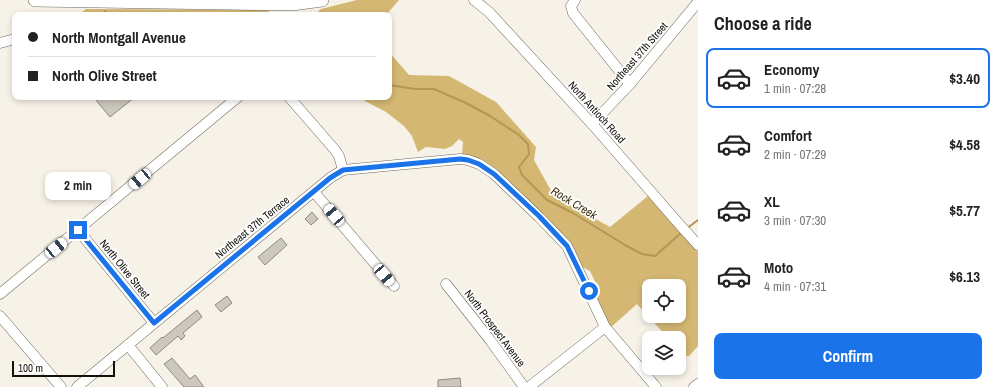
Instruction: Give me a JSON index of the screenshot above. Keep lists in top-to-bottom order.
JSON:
{
  "streets": {
    "street": [
      "Northeast 37th Street",
      "North Antioch Road",
      "Northeast 37th Terrace",
      "North Olive Street",
      "North Prospect Avenue"
    ]
  },
  "crossings": [
    ["Northeast 37th Street", "North Antioch Road"],
    ["Northeast 37th Terrace", "North Olive Street"]
  ],
  "water": ["Rock Creek"],
  "scale_bar": "100 m",
  "page": {
    "heading": "Choose a ride",
    "banner": ["North Montgall Avenue", "North Olive Street"],
    "list": [
      {
        "name": "Economy",
        "note": "1 min · 07:28",
        "value": "$3.40"
      },
      {
        "name": "Comfort",
        "note": "2 min · 07:29",
        "value": "$4.58"
      },
      {
        "name": "XL",
        "note": "3 min · 07:30",
        "value": "$5.77"
      },
      {
        "name": "Moto",
        "note": "4 min · 07:31",
        "value": "$6.13"
      }
    ],
    "bubble": "2 min",
    "buttons": "Confirm",
    "scale": "100 m"
  }
}
